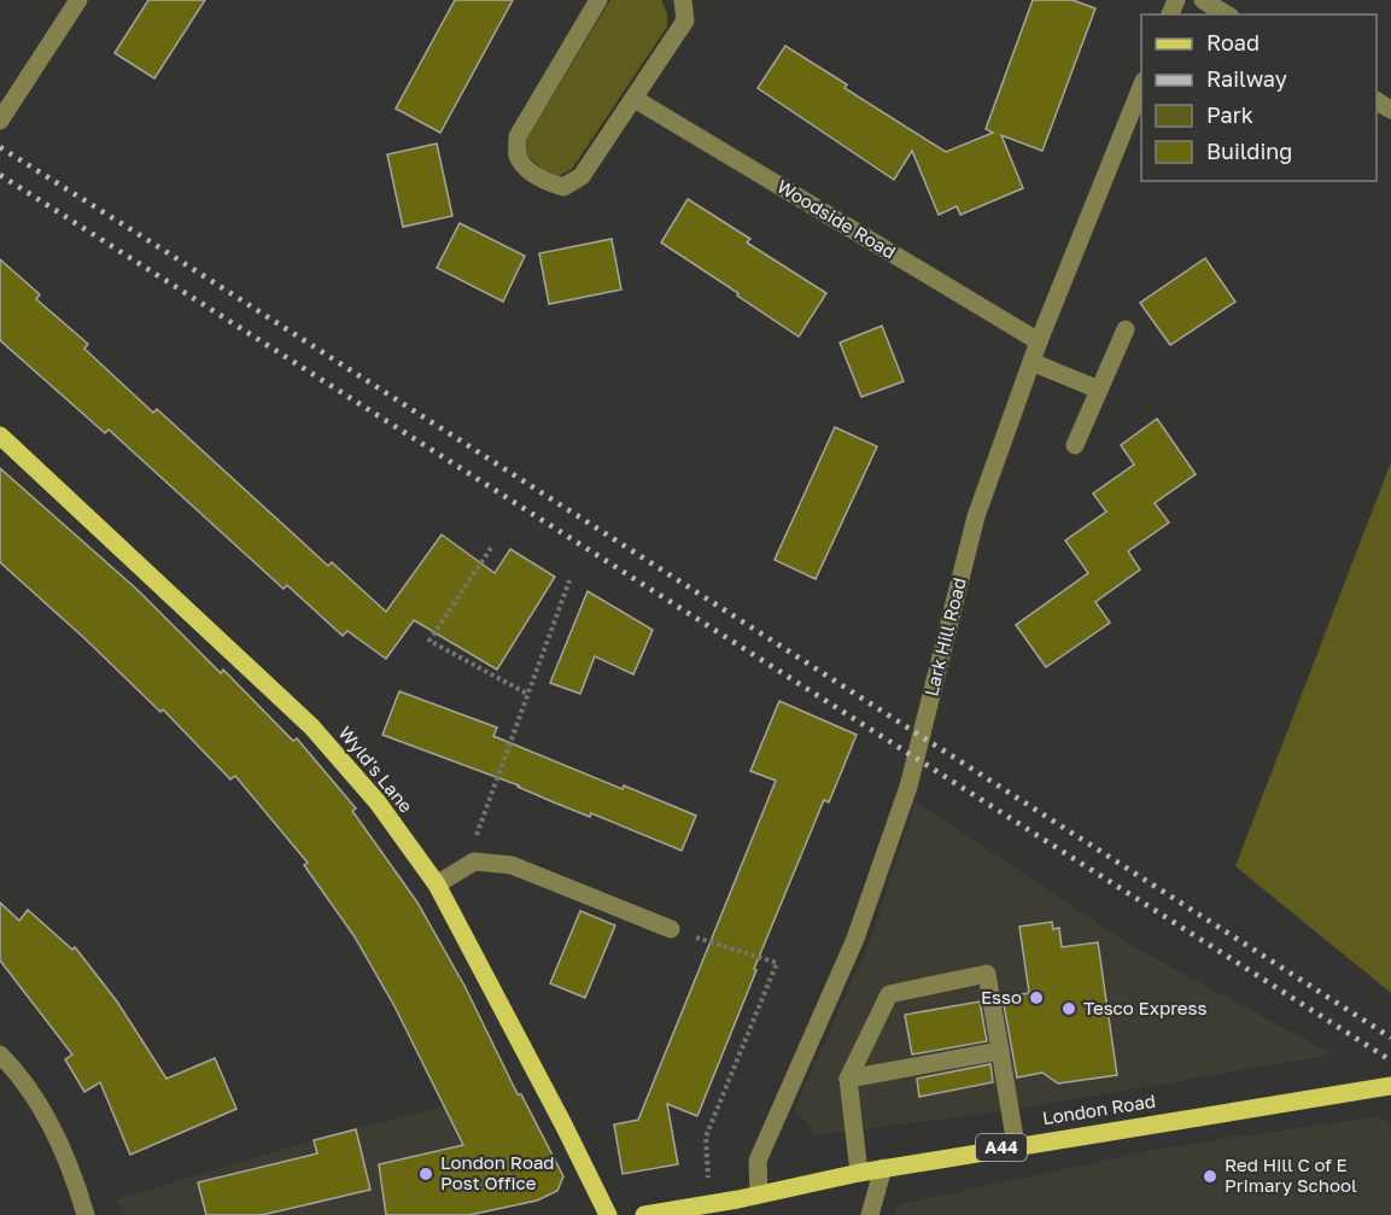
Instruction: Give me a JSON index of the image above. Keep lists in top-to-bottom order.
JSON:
{
  "streets": {
    "main road": ["Wyld's Lane", "London Road", "A44"],
    "street": ["Woodside Road", "Lark Hill Road"]
  },
  "crossings": [
    ["Woodside Road", "Lark Hill Road"],
    ["Lark Hill Road", "London Road"]
  ],
  "places": [
    "Esso",
    "Tesco Express",
    "London Road Post Office",
    "Red Hill C of E Primary School"
  ],
  "legend": [
    "Road",
    "Railway",
    "Park",
    "Building"
  ]
}
